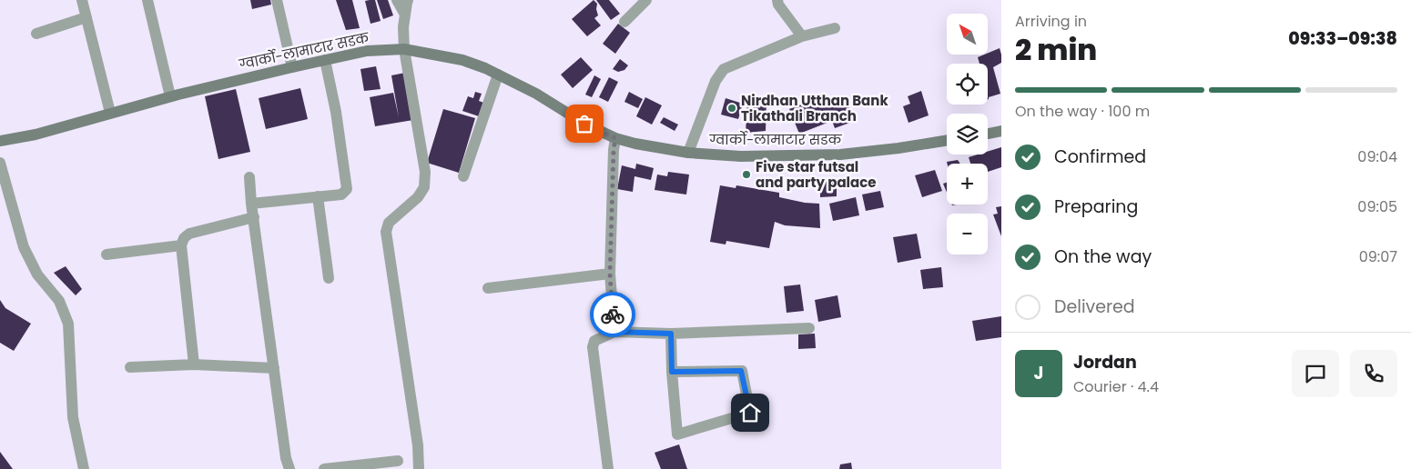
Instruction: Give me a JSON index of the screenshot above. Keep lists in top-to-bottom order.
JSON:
{
  "streets": {
    "main road": ["ग्वार्को-लामाटार सडक"]
  },
  "places": ["Nirdhan Utthan Bank Tikathali Branch", "Five star futsal and party palace"],
  "north": "top left",
  "page": {
    "heading": ["2 min", "Arriving in", "09:33–09:38"],
    "panel": ["Jordan", "Courier · 4.4"],
    "map_buttons": ["+", "−"],
    "bar": "On the way · 100 m",
    "list": [
      ["Confirmed", "09:04"],
      ["Preparing", "09:05"],
      ["On the way", "09:07"],
      "Delivered"
    ],
    "round": "J"
  }
}
